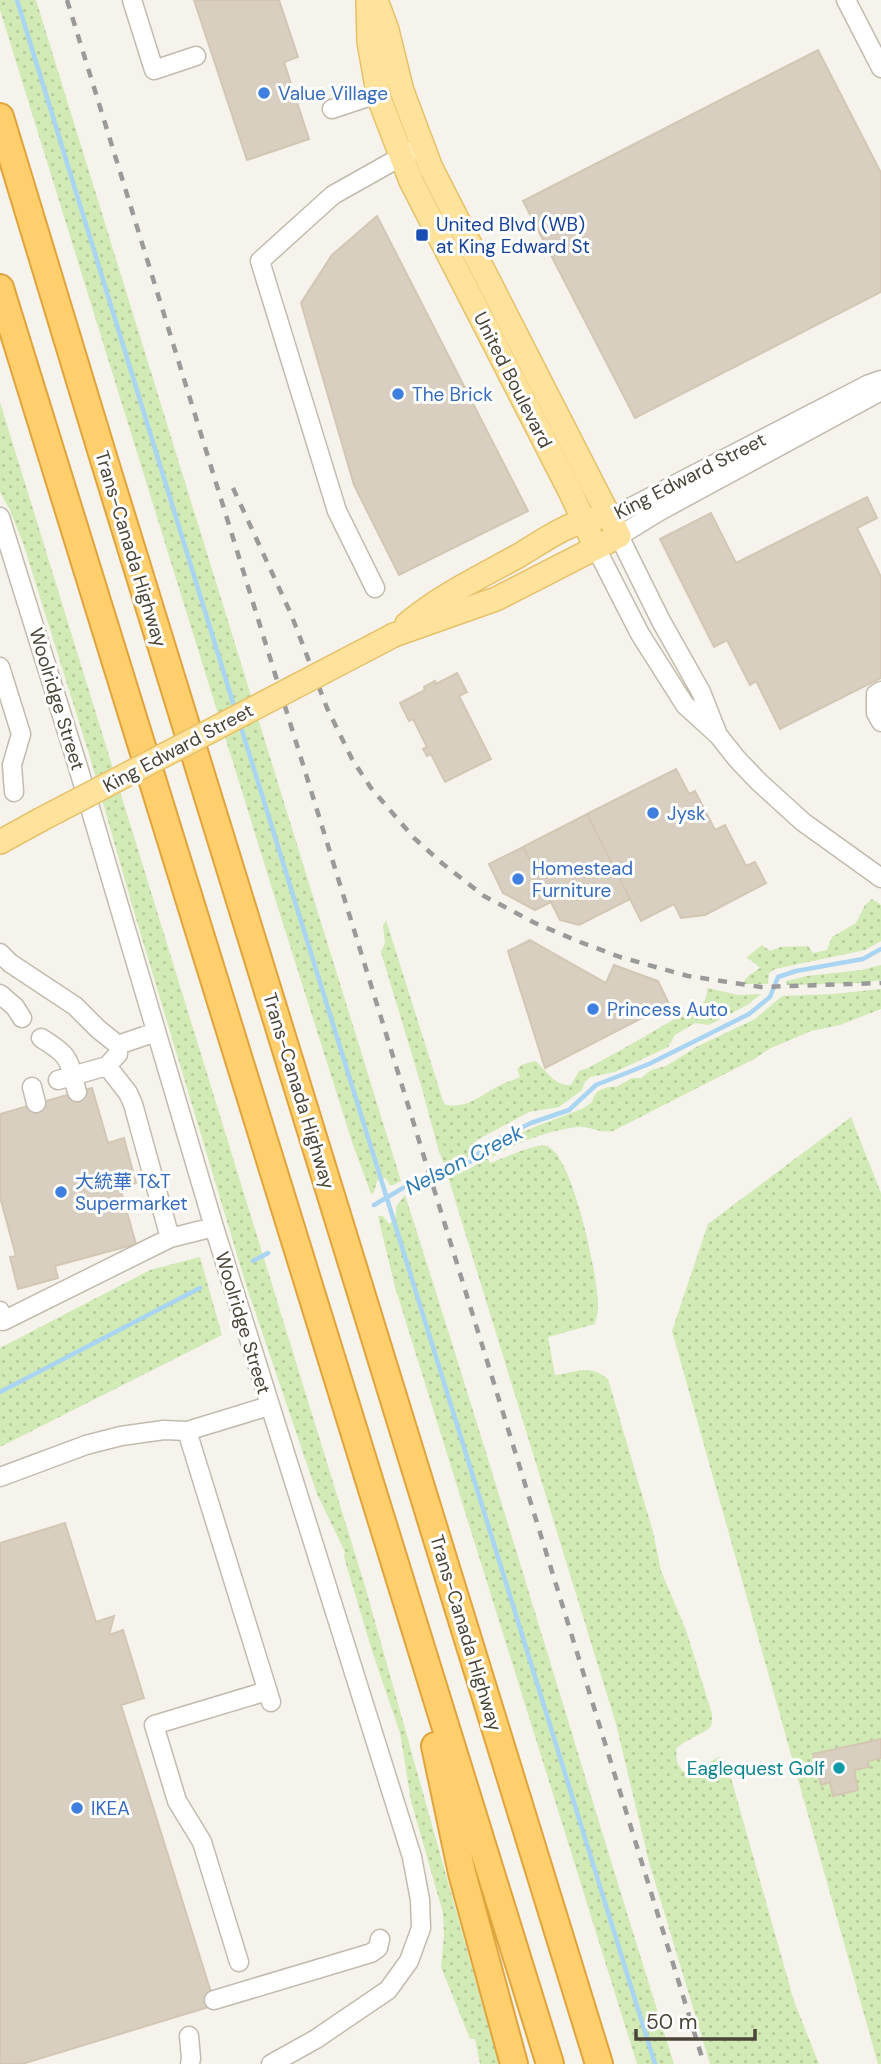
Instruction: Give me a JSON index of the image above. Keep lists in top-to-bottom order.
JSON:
{
  "streets": {
    "highway": ["Trans-Canada Highway"],
    "main road": ["United Boulevard", "King Edward Street"],
    "street": ["Woolridge Street"]
  },
  "crossings": [
    ["United Boulevard", "King Edward Street"]
  ],
  "water": ["Nelson Creek"],
  "places": {
    "other": [
      "Value Village",
      "The Brick",
      "Jysk",
      "Homestead Furniture",
      "Princess Auto",
      "大統華 T&T Supermarket",
      "Eaglequest Golf",
      "IKEA"
    ],
    "transit": ["United Blvd (WB) at King Edward St"]
  },
  "scale_bar": "50 m"
}
